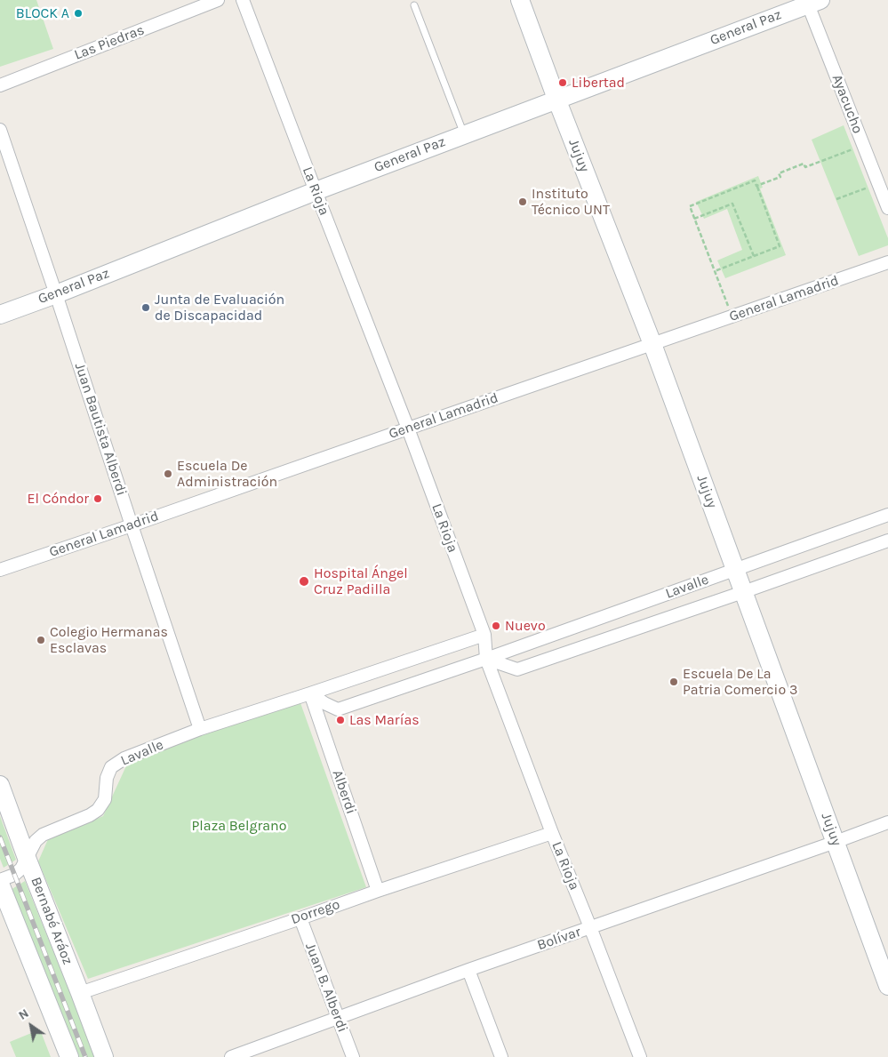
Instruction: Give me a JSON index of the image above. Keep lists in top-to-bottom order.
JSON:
{
  "streets": {
    "street": [
      "General Paz",
      "Las Piedras",
      "Ayacucho",
      "Jujuy",
      "La Rioja",
      "General Lamadrid",
      "Juan Bautista Alberdi",
      "Lavalle",
      "Alberdi",
      "Dorrego",
      "Bernabé Aráoz",
      "Bolívar",
      "Juan B. Alberdi"
    ]
  },
  "crossings": [
    ["General Paz", "Ayacucho"],
    ["General Paz", "Jujuy"],
    ["General Paz", "La Rioja"],
    ["General Paz", "Juan Bautista Alberdi"],
    ["Jujuy", "General Lamadrid"],
    ["Jujuy", "Lavalle"],
    ["Jujuy", "Bolívar"],
    ["La Rioja", "General Lamadrid"],
    ["La Rioja", "Lavalle"],
    ["La Rioja", "Dorrego"],
    ["La Rioja", "Bolívar"],
    ["General Lamadrid", "Juan Bautista Alberdi"],
    ["Juan Bautista Alberdi", "Lavalle"],
    ["Lavalle", "Alberdi"],
    ["Lavalle", "Bernabé Aráoz"],
    ["Alberdi", "Dorrego"],
    ["Dorrego", "Bernabé Aráoz"],
    ["Dorrego", "Juan B. Alberdi"],
    ["Bolívar", "Juan B. Alberdi"]
  ],
  "parks": ["Plaza Belgrano"],
  "places": [
    "BLOCK A",
    "Libertad",
    "Instituto Técnico UNT",
    "Junta de Evaluación de Discapacidad",
    "Escuela De Administración",
    "El Cóndor",
    "Hospital Ángel Cruz Padilla",
    "Nuevo",
    "Colegio Hermanas Esclavas",
    "Escuela De La Patria Comercio 3",
    "Las Marías"
  ],
  "north": "top left"
}
